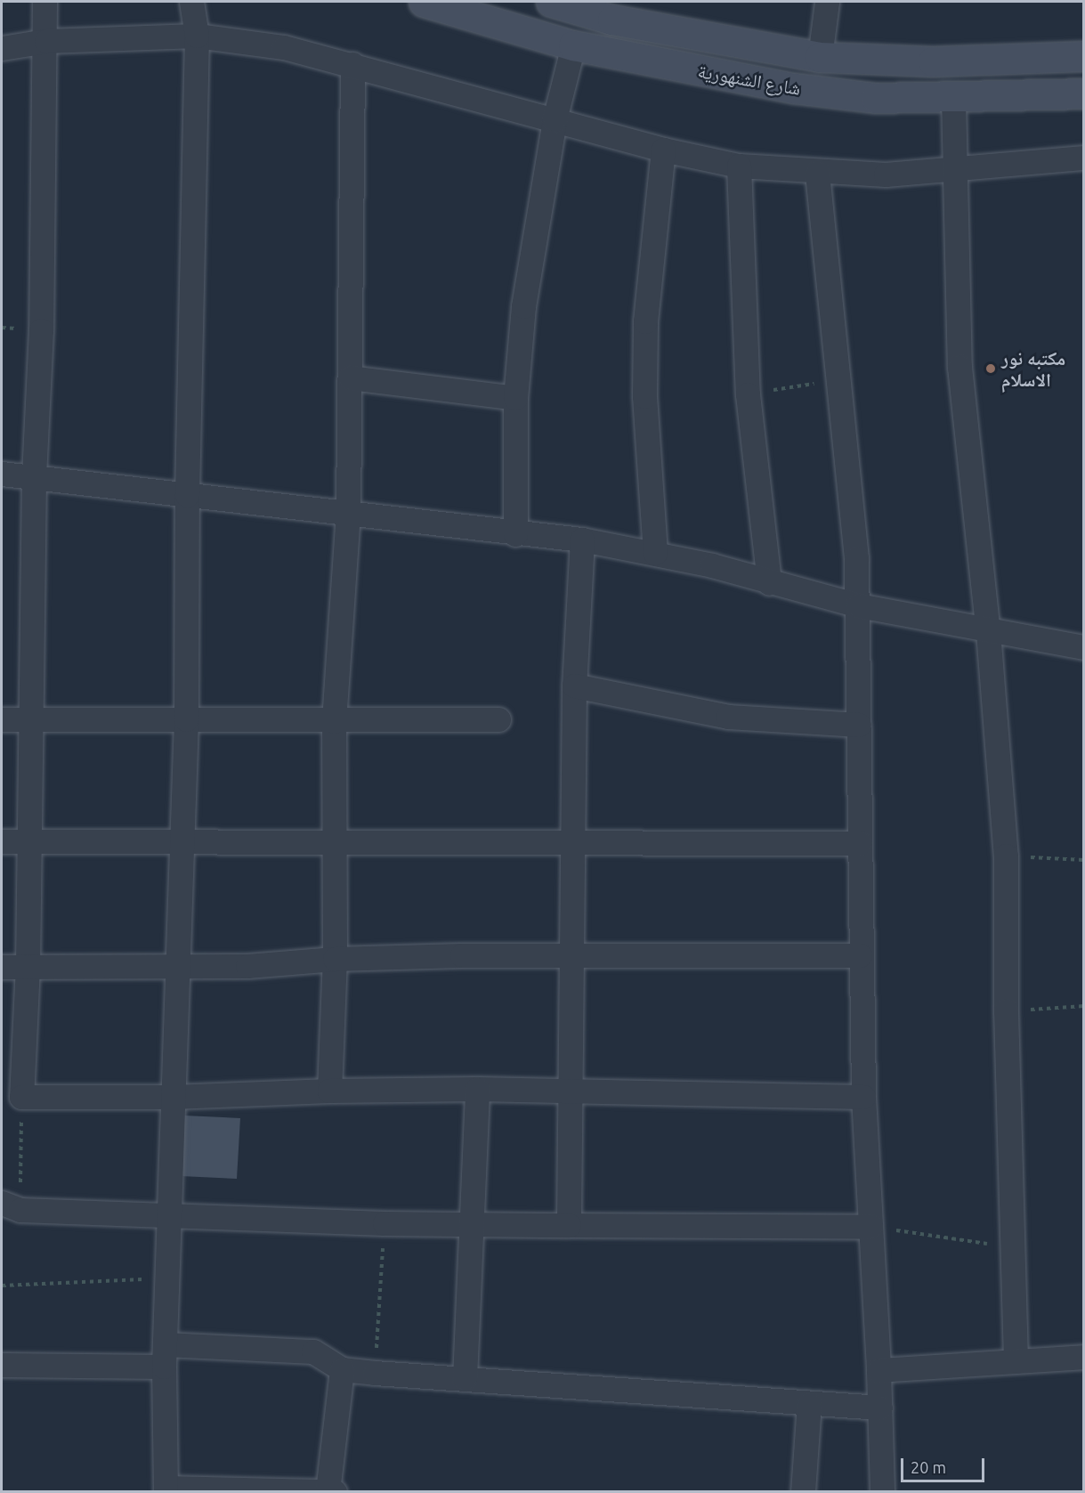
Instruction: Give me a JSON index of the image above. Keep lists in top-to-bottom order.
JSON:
{
  "streets": {
    "street": ["شارع الشنهورية"]
  },
  "places": ["مكتبه نور الاسلام"],
  "scale_bar": "20 m"
}
